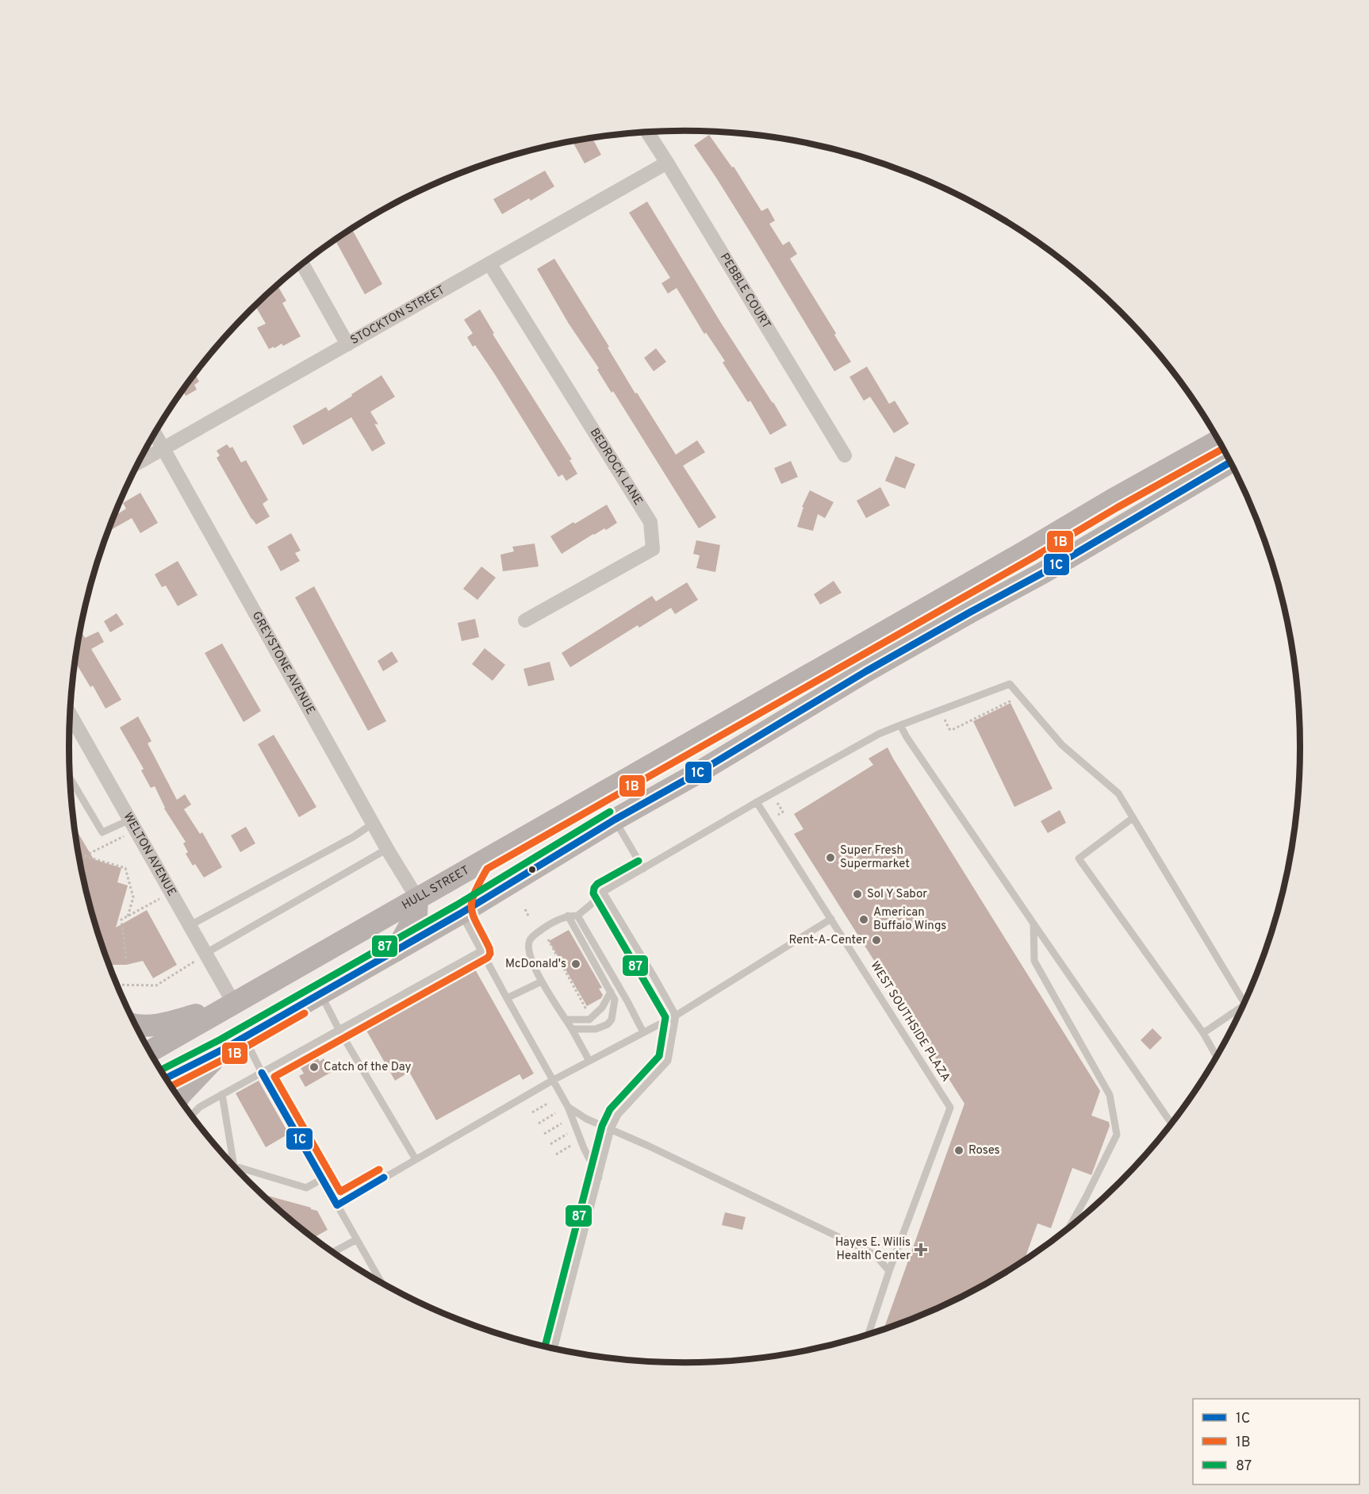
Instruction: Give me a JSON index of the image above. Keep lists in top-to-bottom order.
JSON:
{
  "streets": {
    "main road": ["HULL STREET"],
    "street": [
      "PEBBLE COURT",
      "STOCKTON STREET",
      "BEDROCK LANE",
      "GREYSTONE AVENUE",
      "WELTON AVENUE"
    ],
    "lane": ["WEST SOUTHSIDE PLAZA"]
  },
  "crossings": [
    ["PEBBLE COURT", "STOCKTON STREET"],
    ["STOCKTON STREET", "BEDROCK LANE"],
    ["STOCKTON STREET", "GREYSTONE AVENUE"],
    ["GREYSTONE AVENUE", "HULL STREET"],
    ["WELTON AVENUE", "HULL STREET"]
  ],
  "places": {
    "other": [
      "Super Fresh Supermarket",
      "Sol Y Sabor",
      "American Buffalo Wings",
      "Rent-A-Center",
      "McDonald's",
      "Catch of the Day",
      "Roses"
    ],
    "health": ["Hayes E. Willis Health Center"]
  },
  "lines": ["transit line 1B", "transit line 1C", "transit line 87"],
  "legend": ["1C", "1B", "87"]
}
